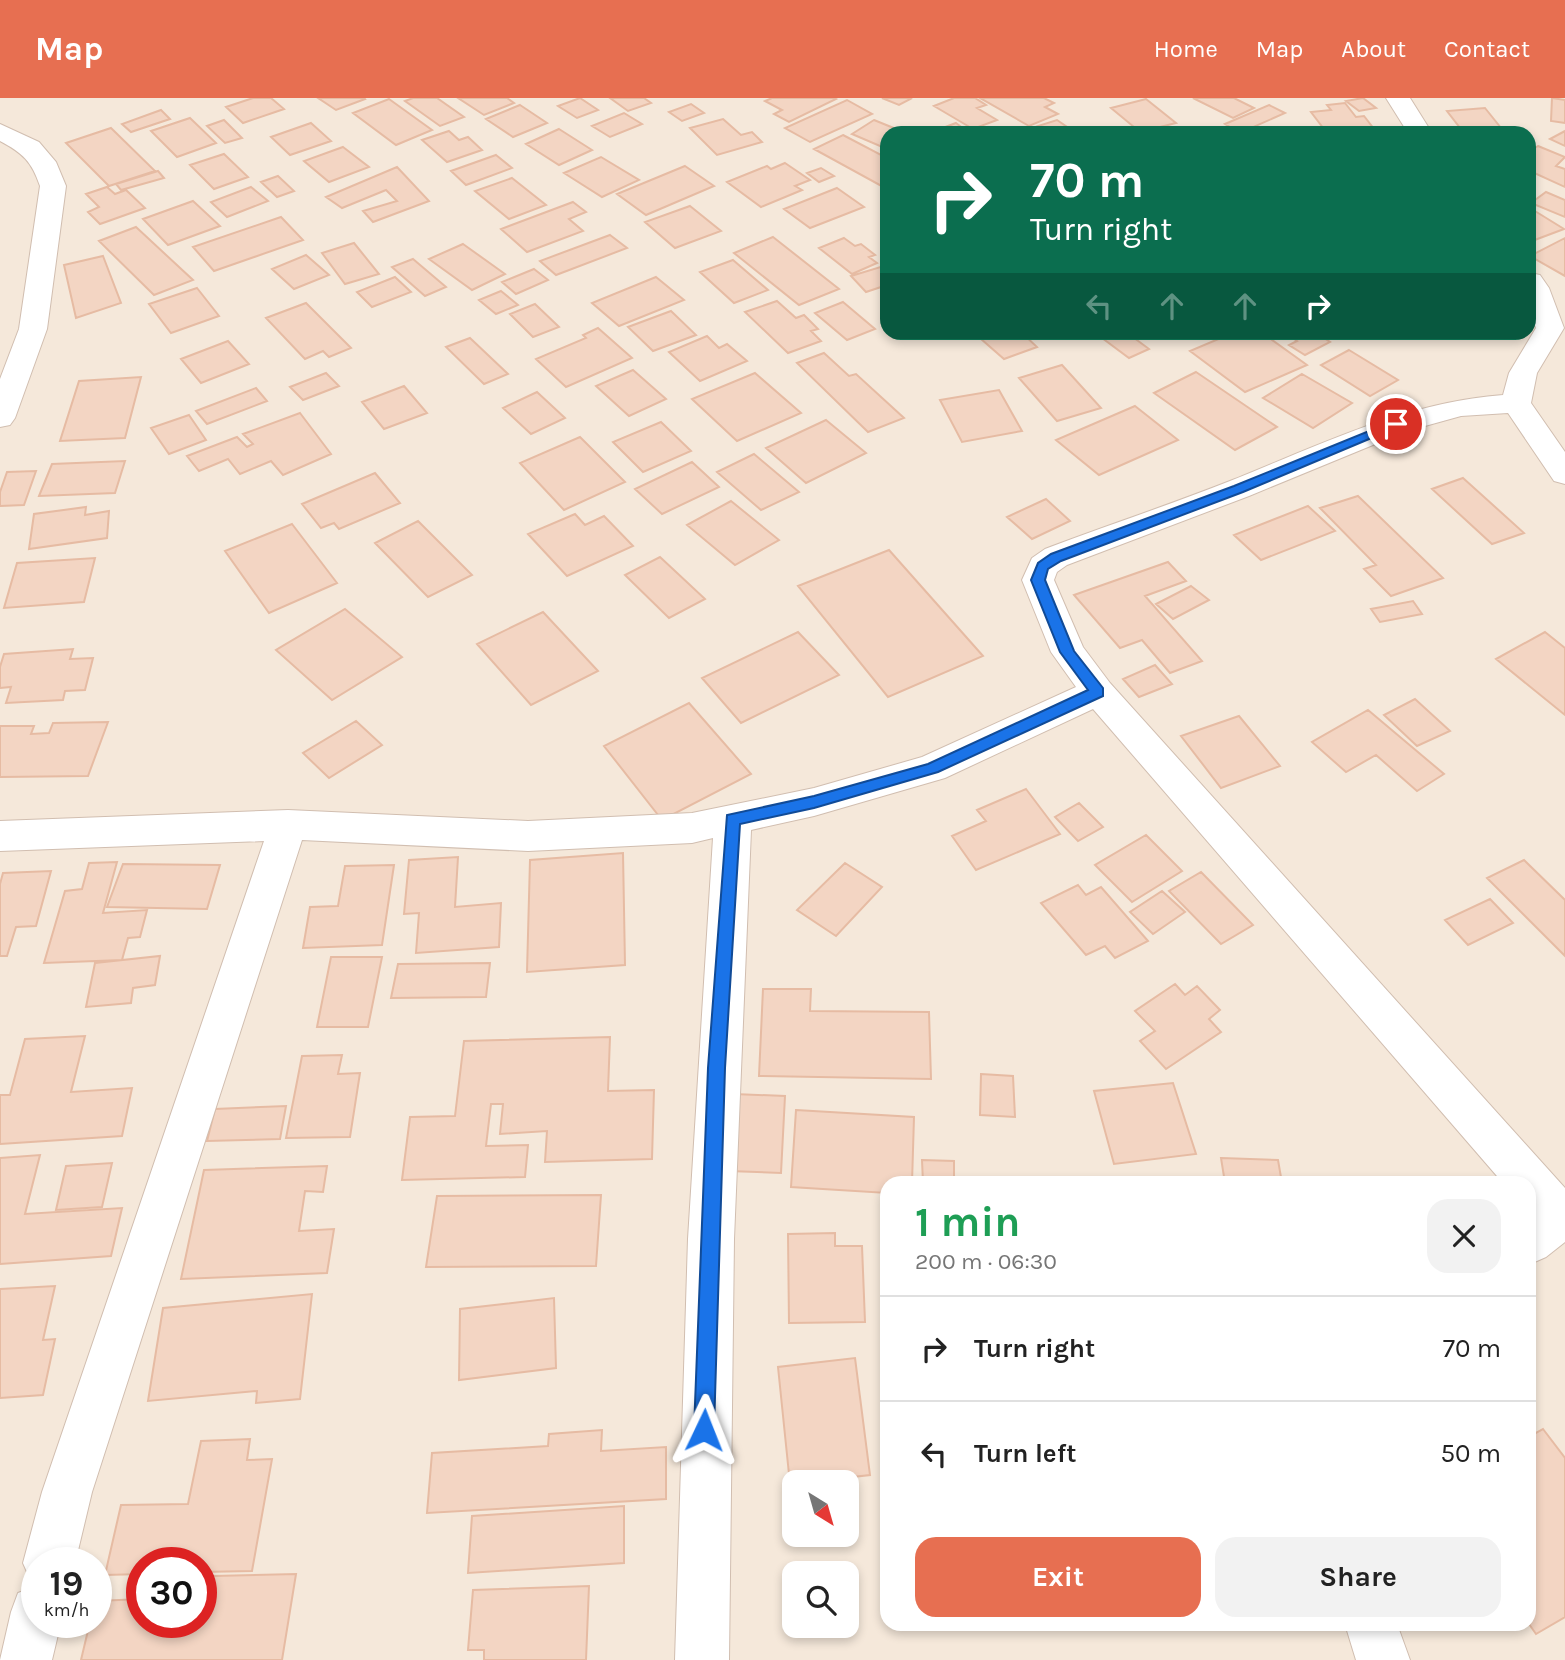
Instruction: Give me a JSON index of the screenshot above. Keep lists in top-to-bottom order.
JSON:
{
  "north": "bottom right",
  "page": {
    "header": "Map",
    "nav": [
      "Home",
      "Map",
      "About",
      "Contact"
    ],
    "turn": ["70 m", "Turn right"],
    "heading": ["1 min", "200 m · 06:30"],
    "list": [
      {
        "name": "Turn right",
        "value": "70 m"
      },
      {
        "name": "Turn left",
        "value": "50 m"
      }
    ],
    "buttons": ["Exit", "Share"],
    "speed": "19 km/h",
    "limit": "30"
  }
}
